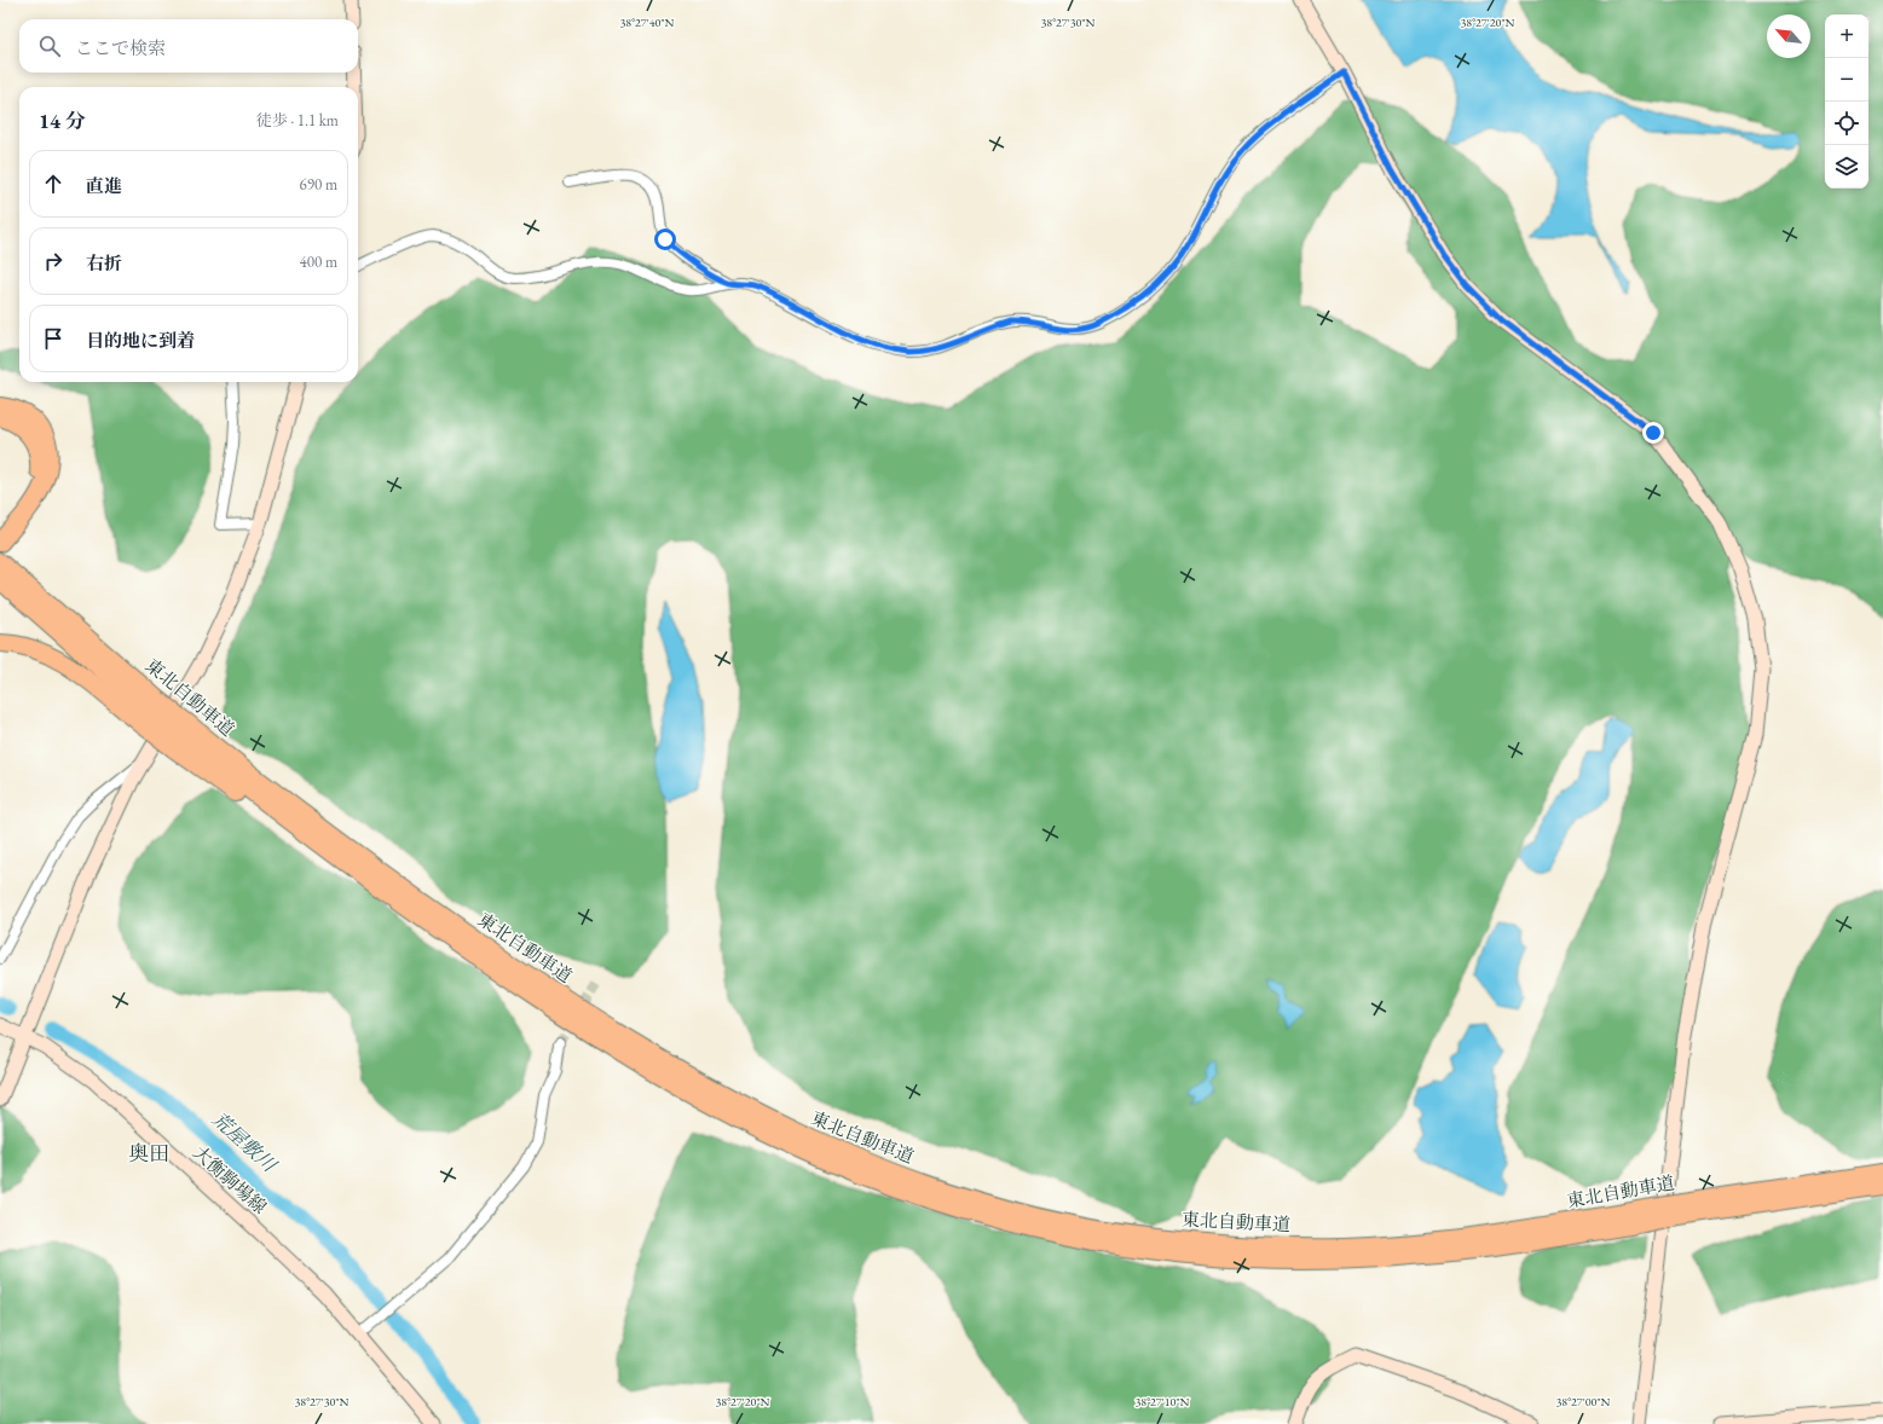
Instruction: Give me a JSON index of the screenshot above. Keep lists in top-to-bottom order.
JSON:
{
  "streets": {
    "highway": ["東北自動車道"],
    "street": ["大衡駒場線"]
  },
  "districts": ["奥田"],
  "water": ["荒屋敷川"],
  "north": "top left",
  "page": {
    "map_buttons": ["+", "−"],
    "search": "ここで検索",
    "heading": ["14 分", "徒歩 · 1.1 km"],
    "list": [
      ["直進", "690 m"],
      ["右折", "400 m"],
      "目的地に到着"
    ]
  },
  "coordinates": [
    "38°27'40\"N",
    "38°27'30\"N",
    "38°27'20\"N",
    "38°27'10\"N",
    "38°27'00\"N"
  ]
}
